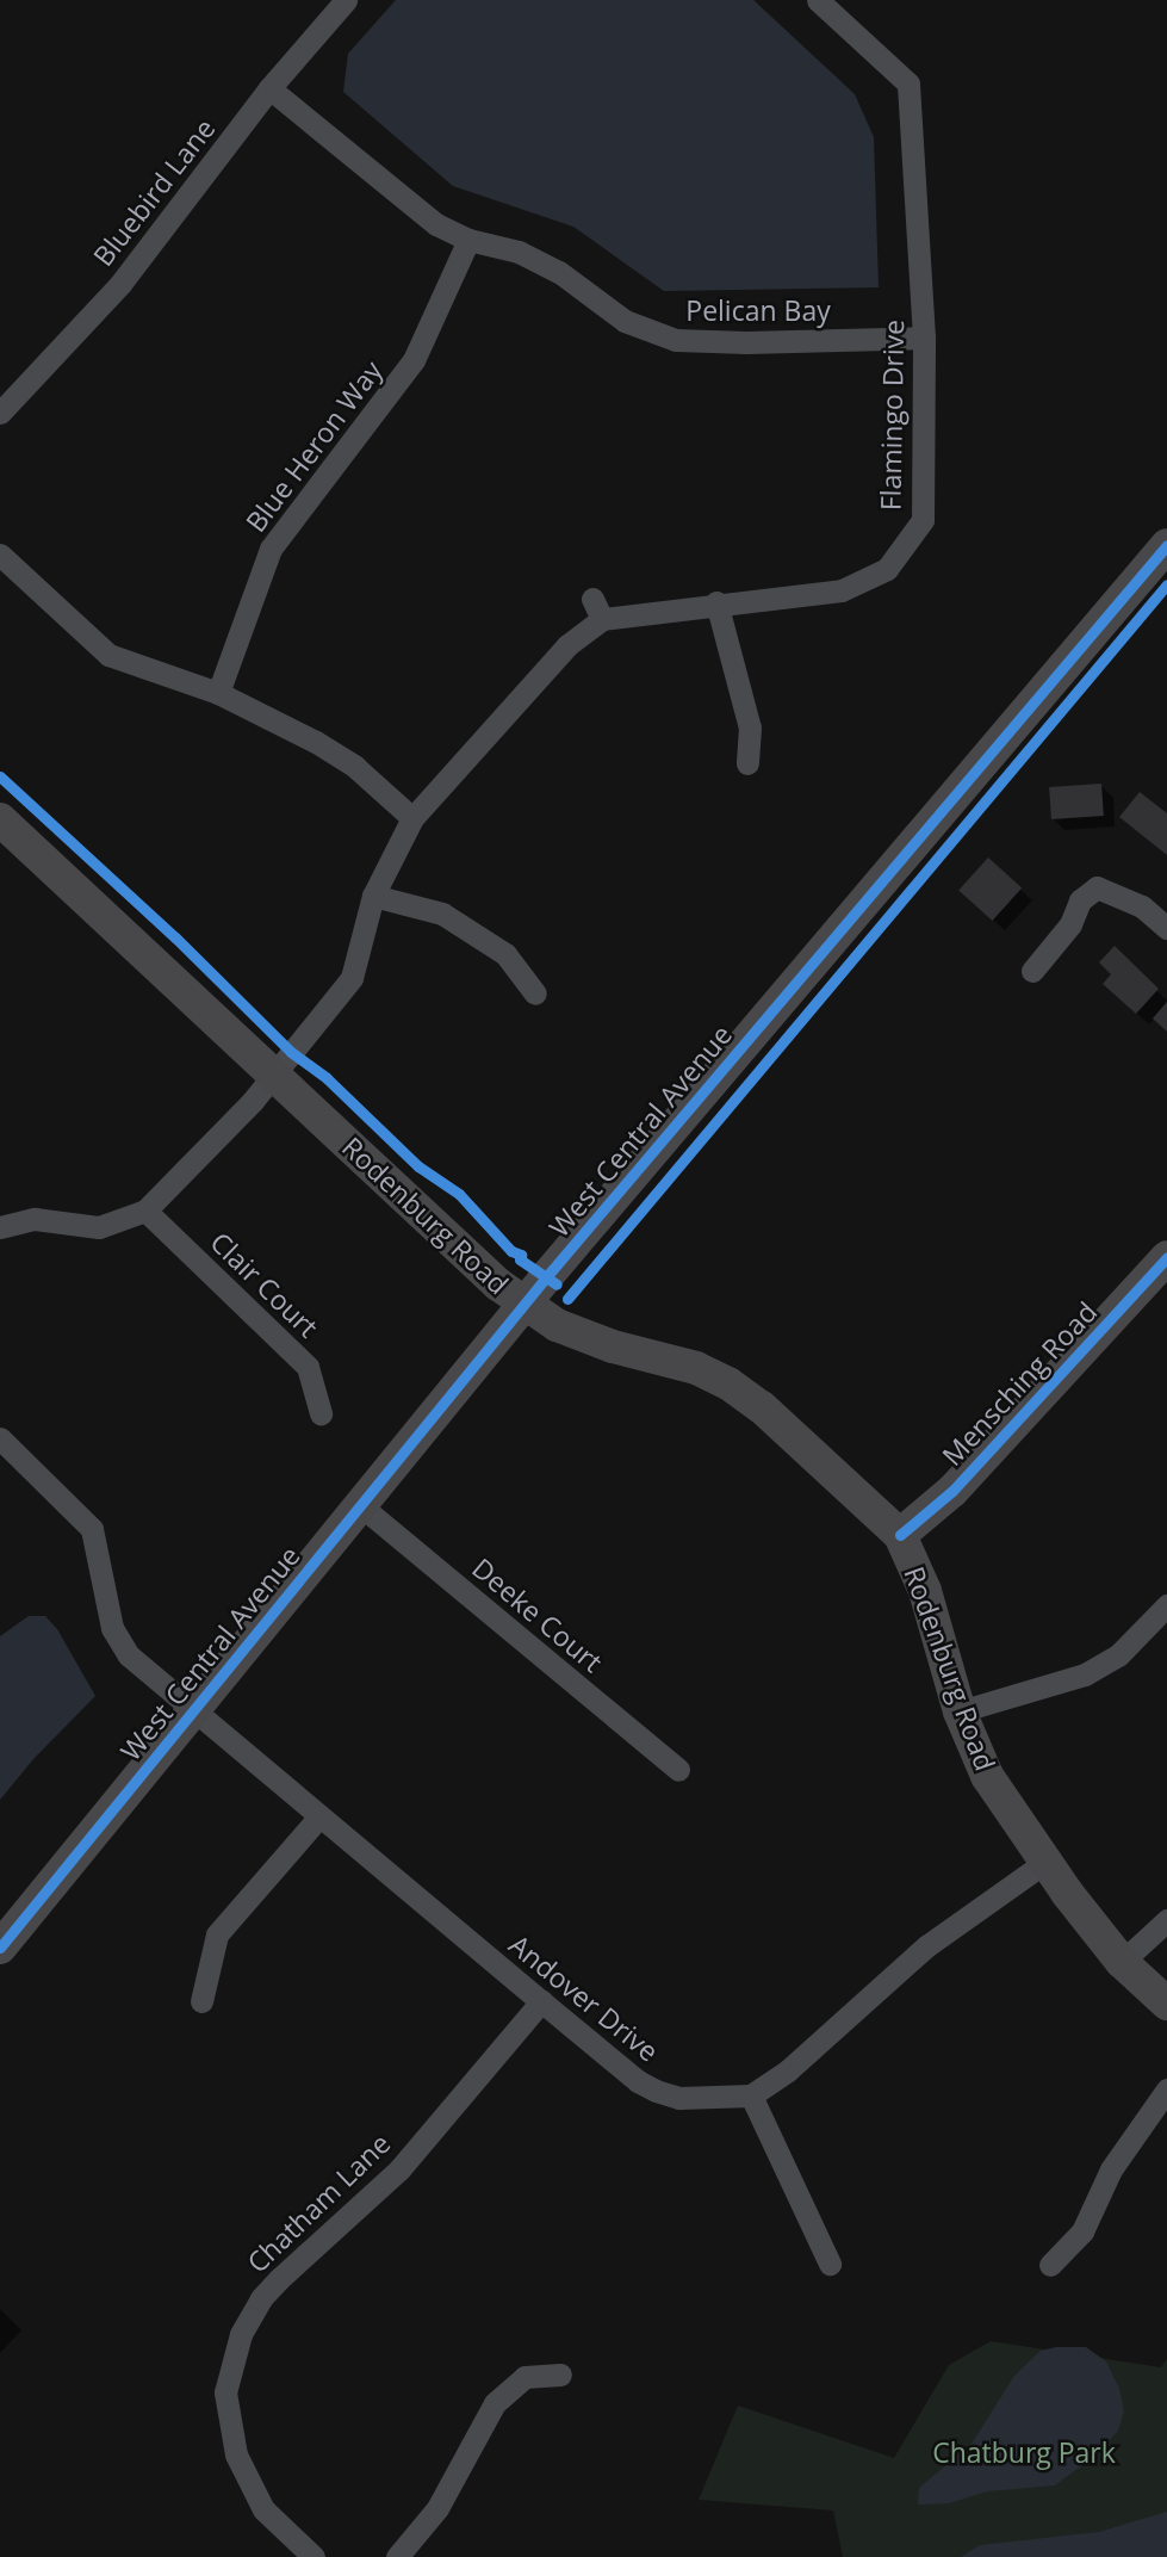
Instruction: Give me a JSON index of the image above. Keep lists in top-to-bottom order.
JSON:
{
  "streets": {
    "street": [
      "Bluebird Lane",
      "Pelican Bay",
      "Flamingo Drive",
      "Blue Heron Way",
      "West Central Avenue",
      "Rodenburg Road",
      "Clair Court",
      "Mensching Road",
      "Deeke Court",
      "Andover Drive",
      "Chatham Lane"
    ]
  },
  "crossings": [
    ["Bluebird Lane", "Pelican Bay"],
    ["Pelican Bay", "Flamingo Drive"],
    ["Pelican Bay", "Blue Heron Way"],
    ["Flamingo Drive", "Rodenburg Road"],
    ["Flamingo Drive", "Clair Court"],
    ["West Central Avenue", "Rodenburg Road"],
    ["West Central Avenue", "Deeke Court"],
    ["West Central Avenue", "Andover Drive"],
    ["Rodenburg Road", "Mensching Road"],
    ["Andover Drive", "Chatham Lane"]
  ],
  "parks": ["Chatburg Park"]
}
